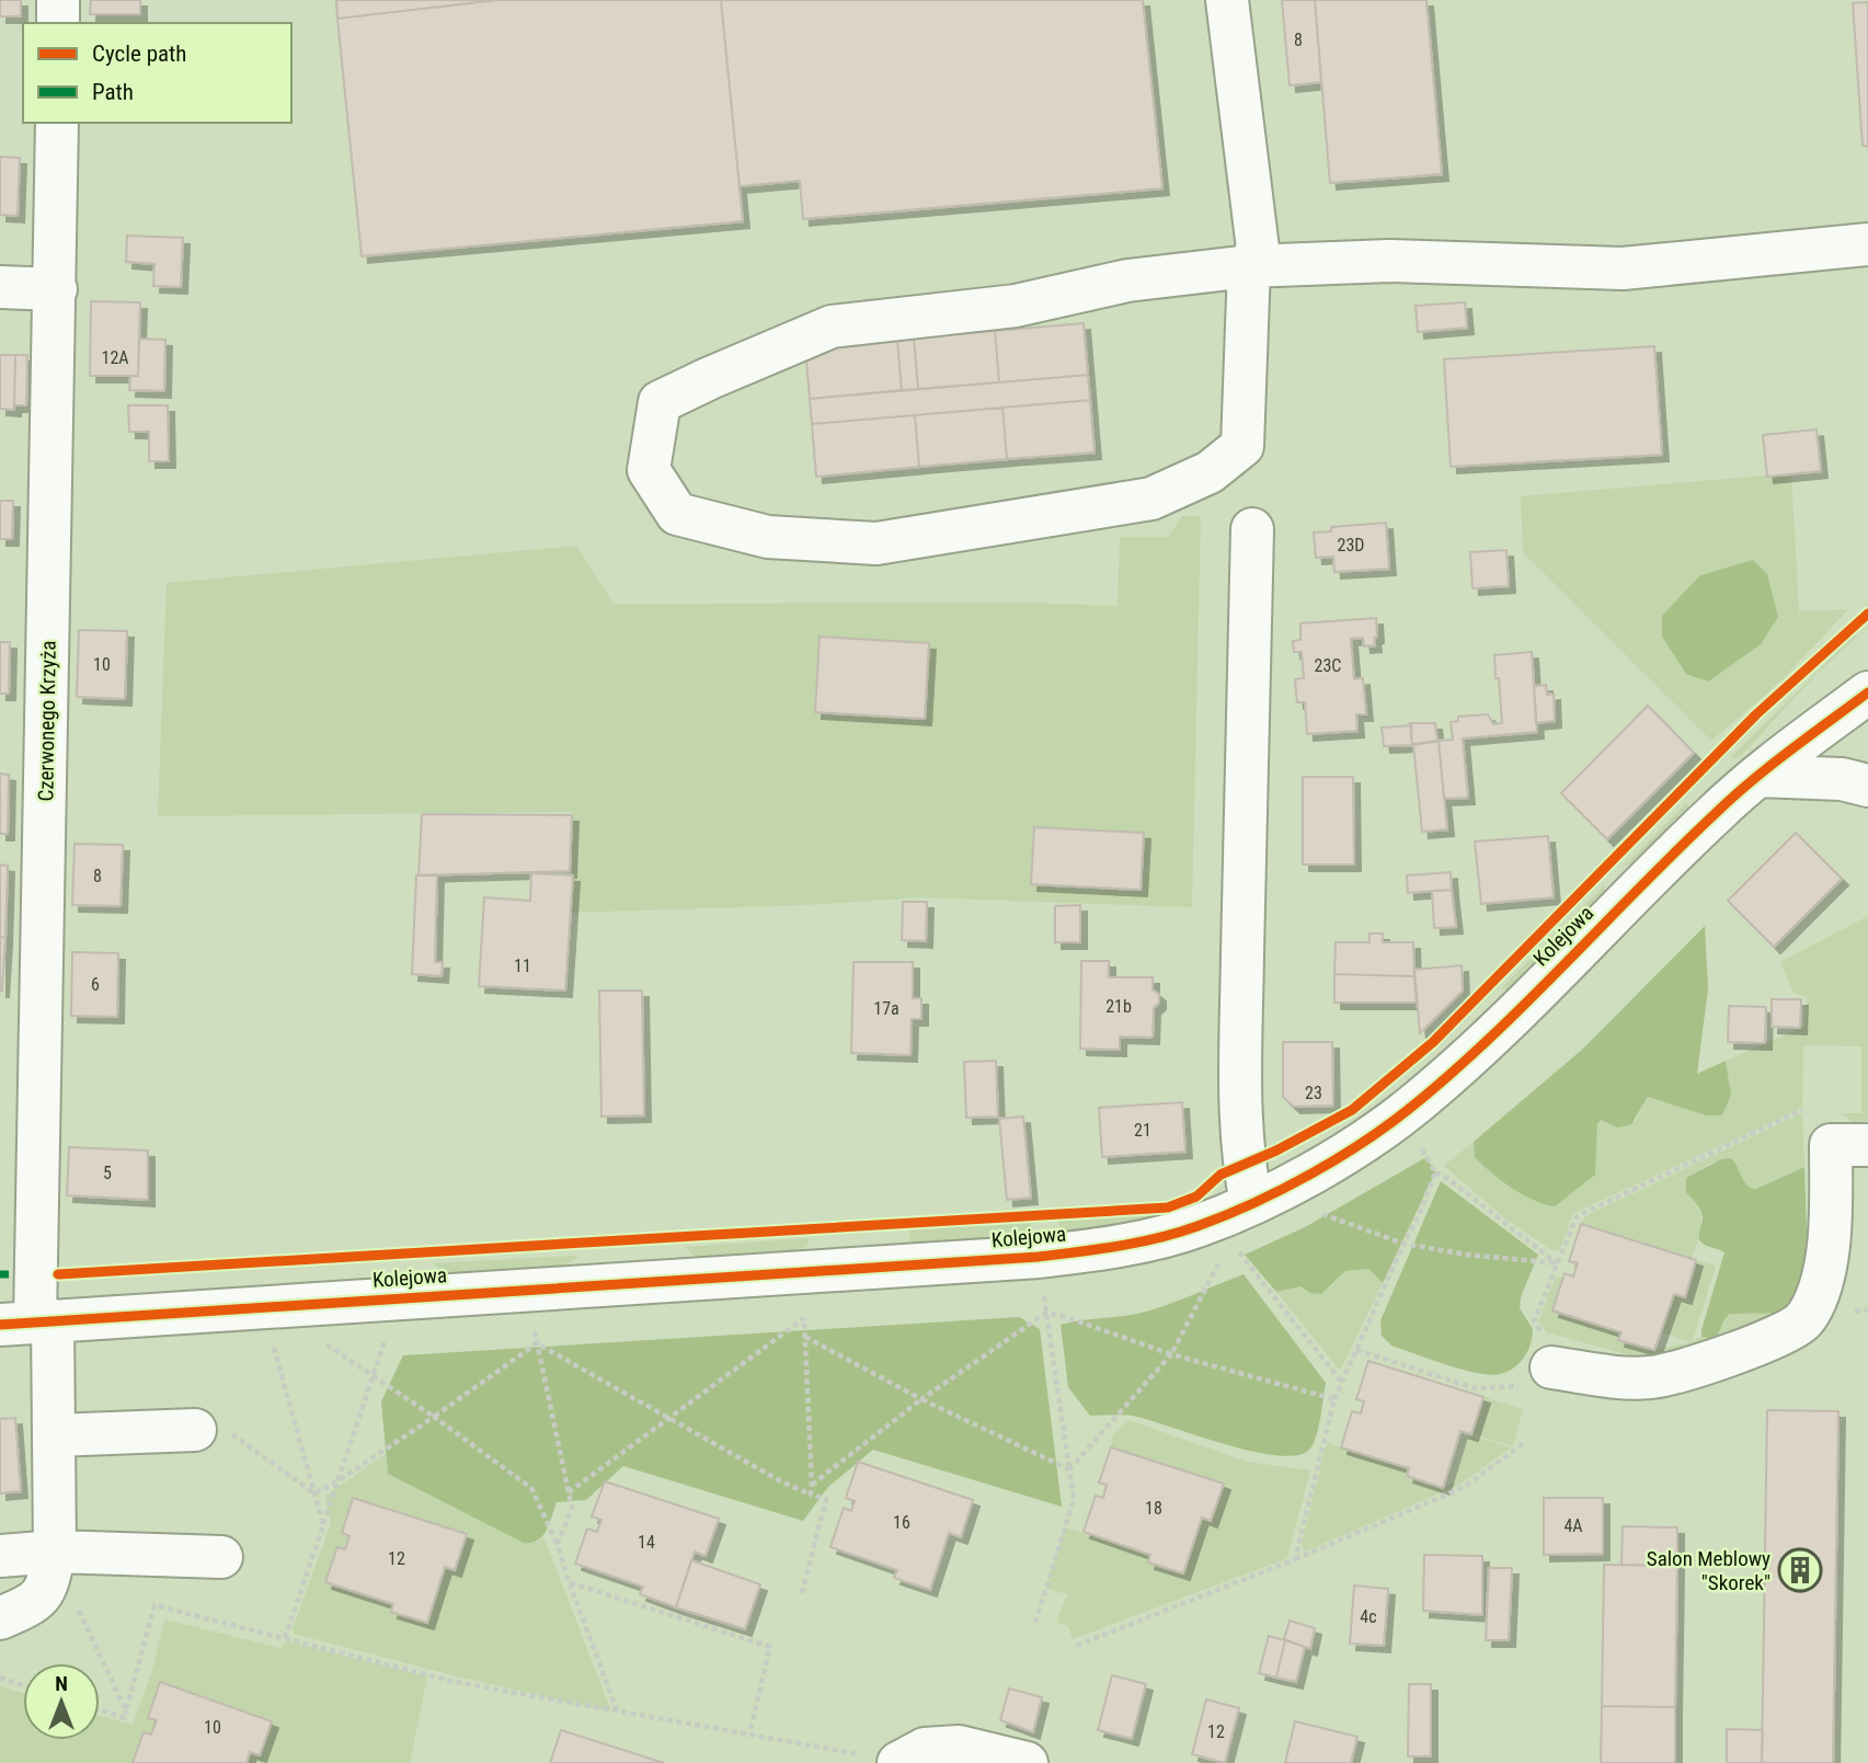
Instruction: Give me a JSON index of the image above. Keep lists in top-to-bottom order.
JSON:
{
  "streets": {
    "street": ["Czerwonego Krzyża", "Kolejowa"]
  },
  "crossings": [
    ["Czerwonego Krzyża", "Kolejowa"]
  ],
  "places": {
    "building": ["Salon Meblowy \"Skorek\""]
  },
  "house_numbers": [
    "8",
    "12A",
    "23D",
    "10",
    "23C",
    "8",
    "11",
    "6",
    "21b",
    "17a",
    "23",
    "21",
    "5",
    "18",
    "16",
    "4A",
    "14",
    "12",
    "4c",
    "10",
    "12"
  ],
  "legend": ["Cycle path", "Path"],
  "north": "top"
}
